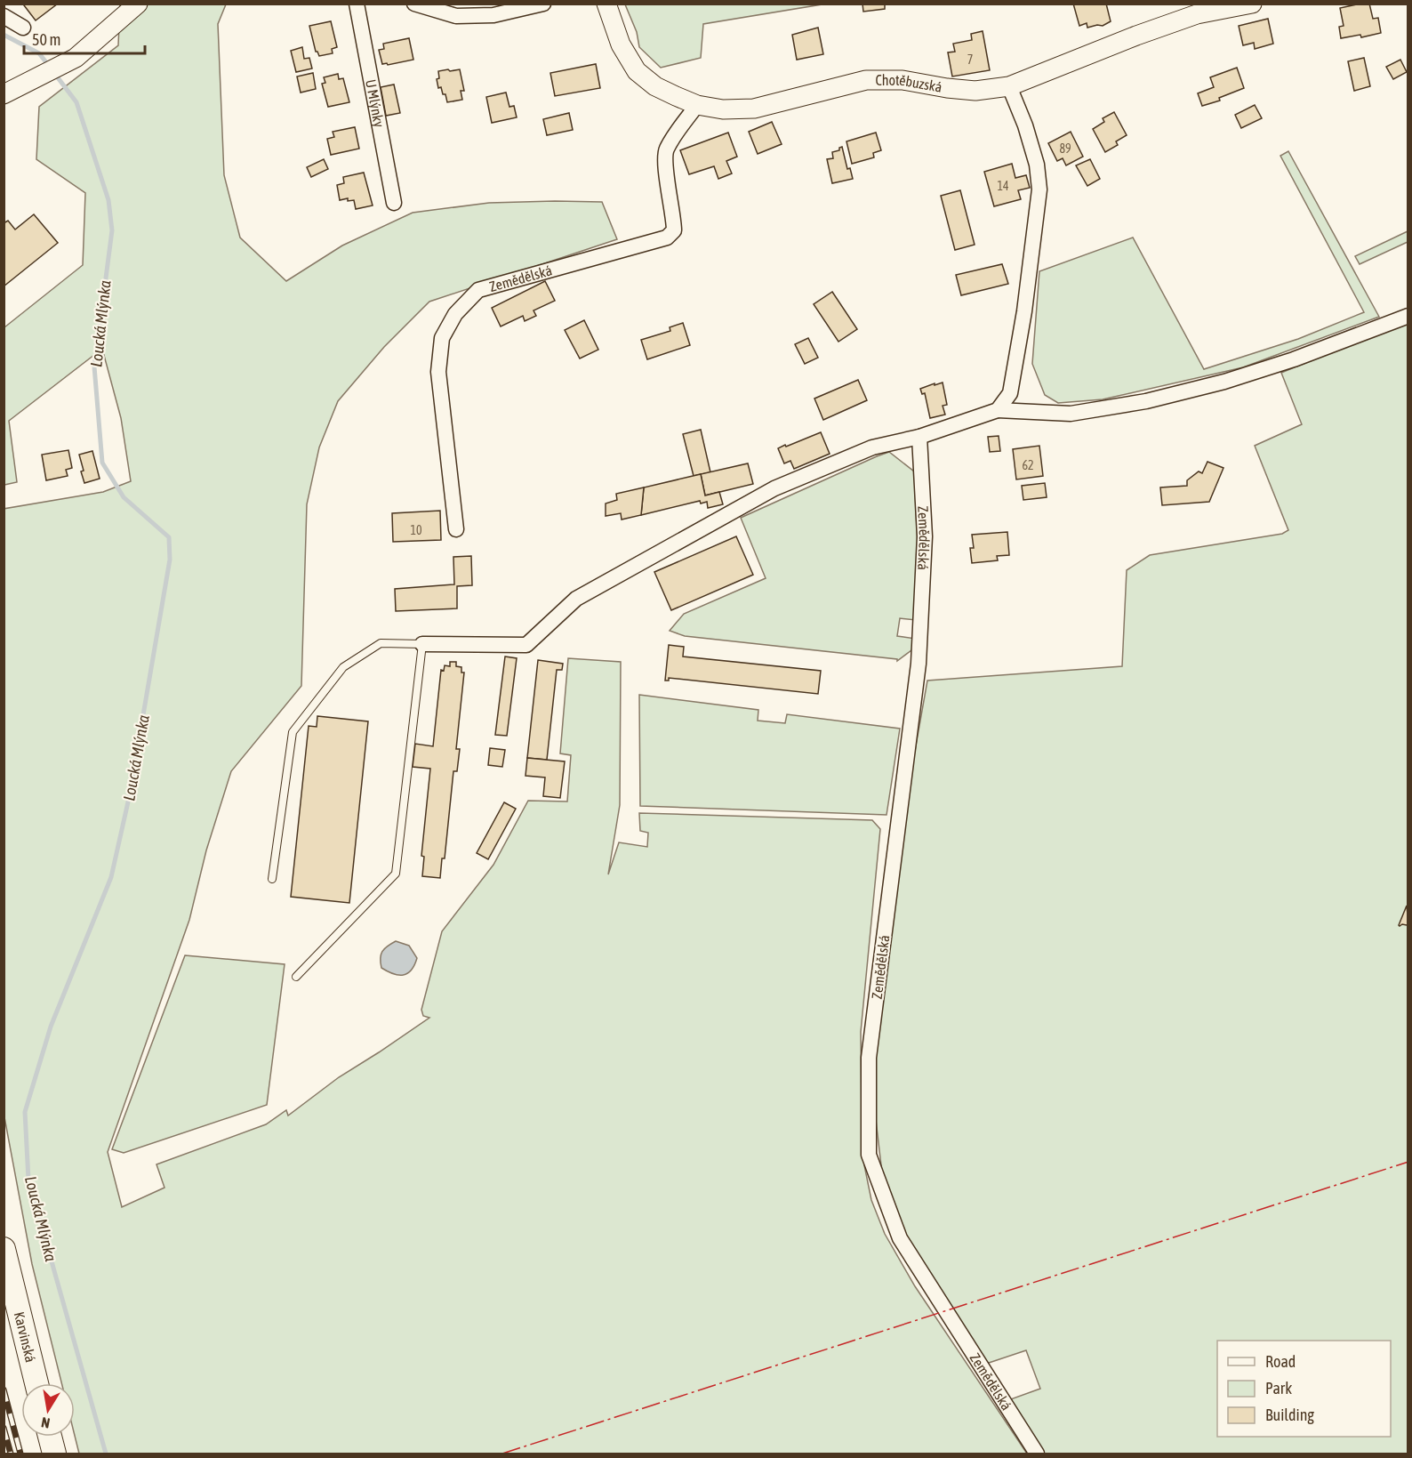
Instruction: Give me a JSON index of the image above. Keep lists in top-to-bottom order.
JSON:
{
  "streets": {
    "main road": ["Karvinská"],
    "street": ["Chotěbuzská", "U Mlýnky", "Zemědělská"]
  },
  "crossings": [
    ["Chotěbuzská", "Zemědělská"]
  ],
  "water": ["Loucká Mlýnka"],
  "house_numbers": [
    "7",
    "89",
    "14",
    "62",
    "10"
  ],
  "legend": ["Road", "Park", "Building"],
  "scale_bar": "50 m",
  "north": "bottom"
}
